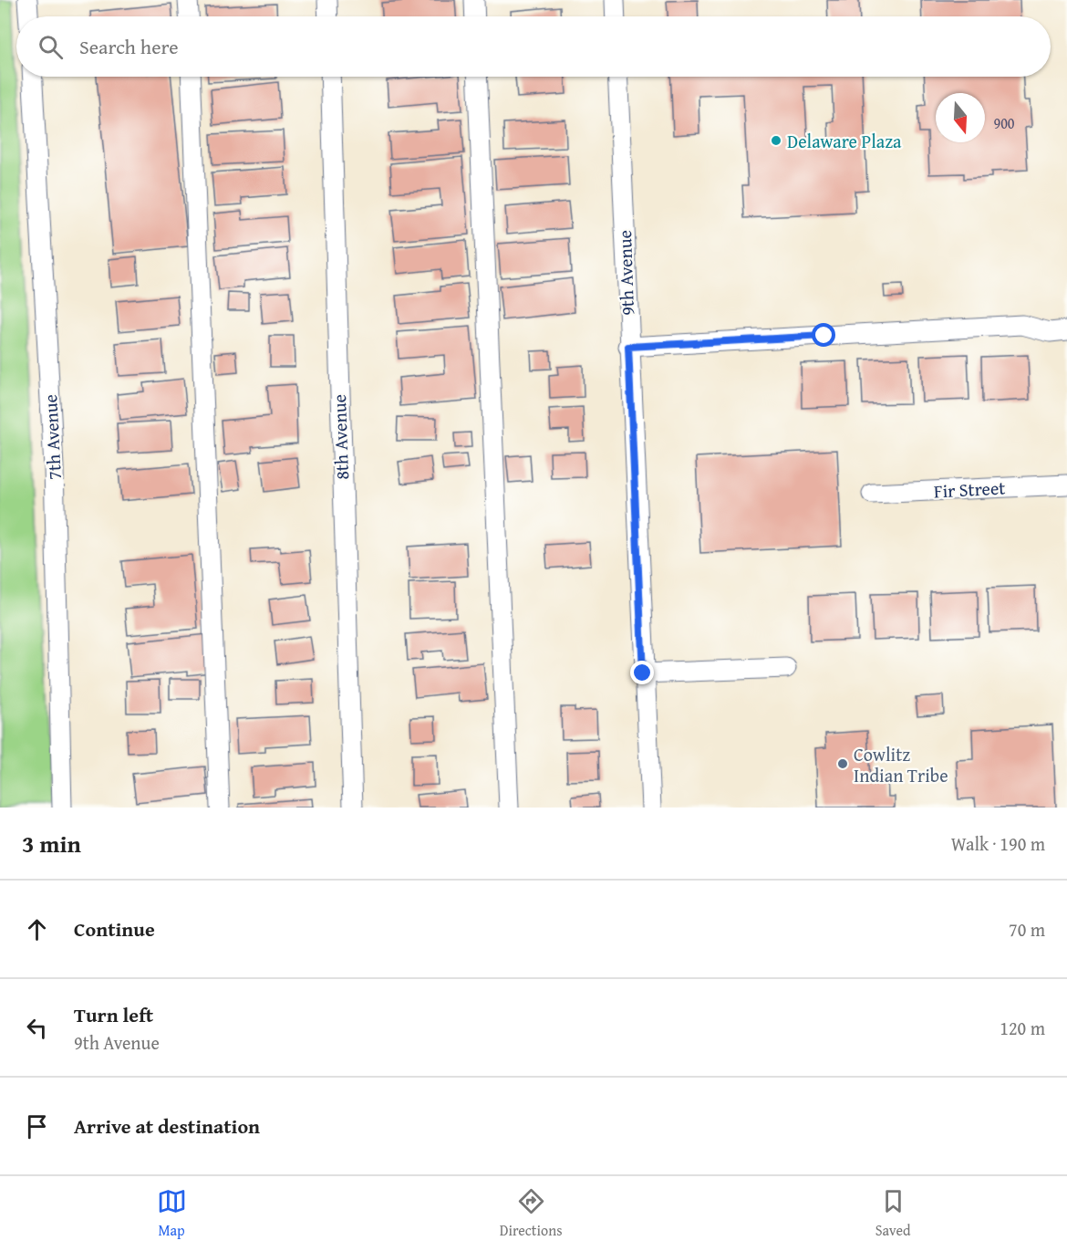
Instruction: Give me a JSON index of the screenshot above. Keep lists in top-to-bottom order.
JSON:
{
  "streets": {
    "street": [
      "9th Avenue",
      "7th Avenue",
      "8th Avenue",
      "Fir Street"
    ]
  },
  "places": ["Delaware Plaza", "Cowlitz Indian Tribe"],
  "house_numbers": ["900"],
  "north": "bottom",
  "page": {
    "search": "Search here",
    "heading": ["3 min", "Walk · 190 m"],
    "list": [
      ["Continue", "70 m"],
      ["Turn left", "9th Avenue", "120 m"],
      "Arrive at destination"
    ],
    "nav": ["Map", "Directions", "Saved"]
  }
}
